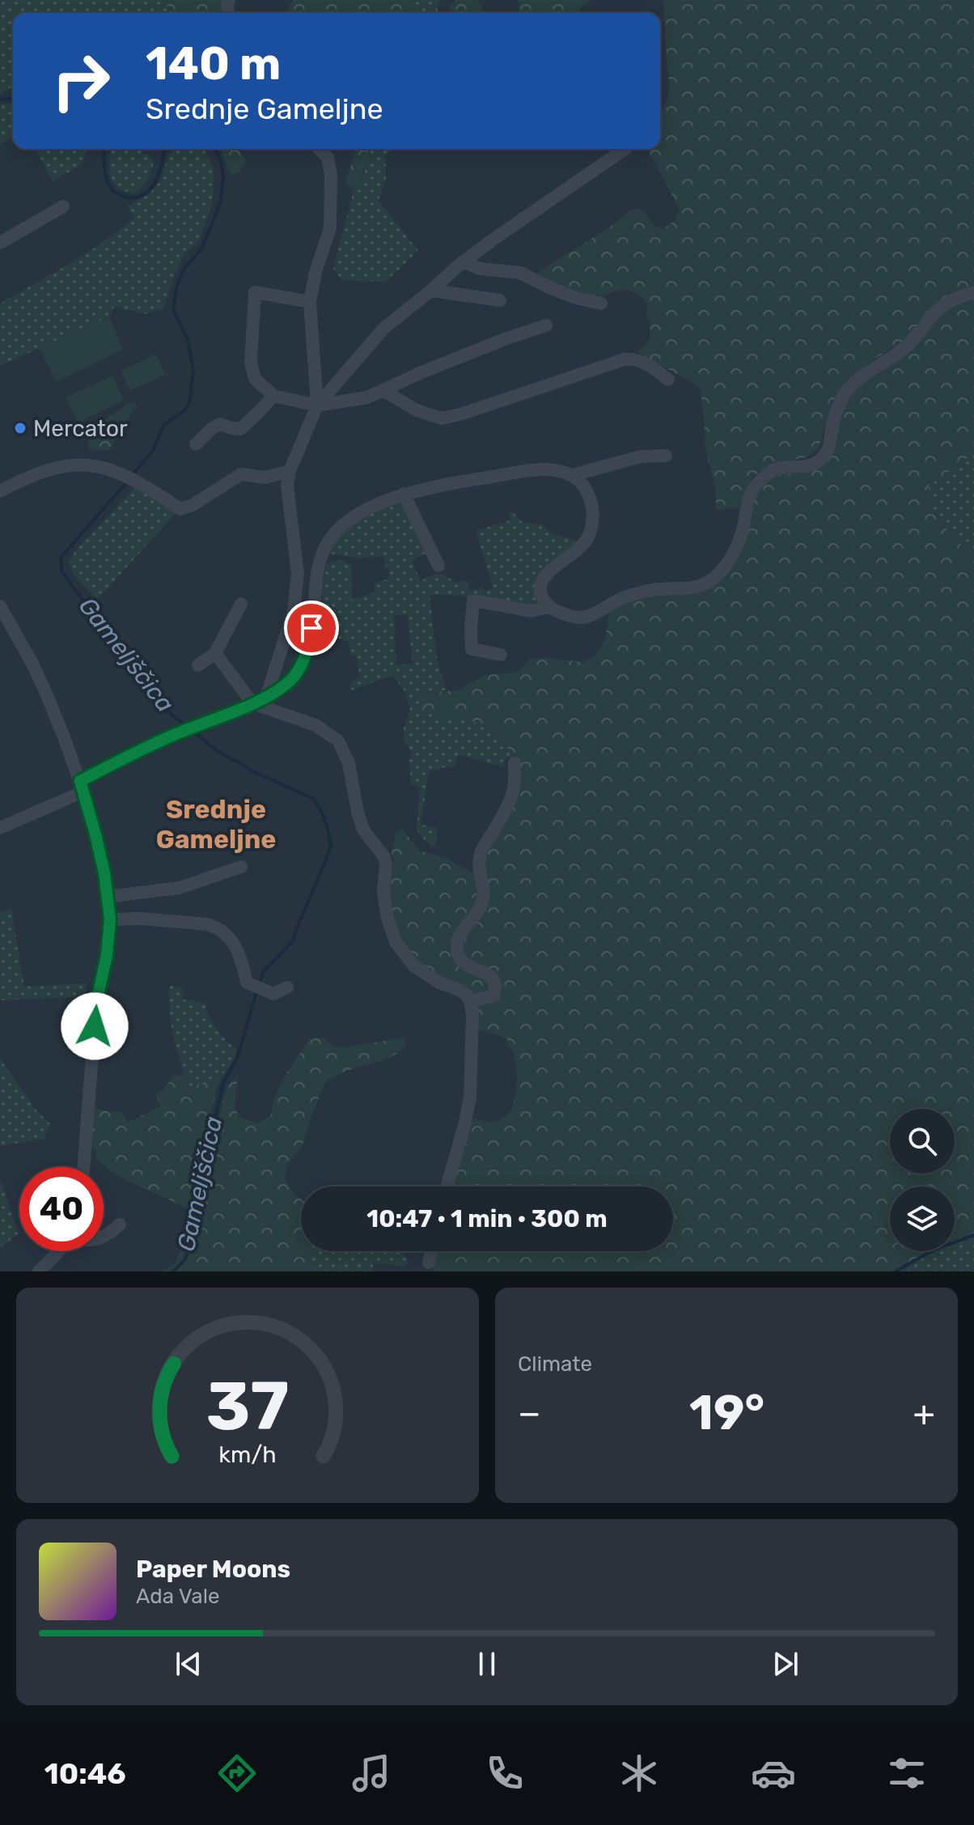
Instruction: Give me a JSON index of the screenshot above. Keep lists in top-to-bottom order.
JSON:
{
  "districts": ["Srednje Gameljne"],
  "water": ["Gameljščica"],
  "places": ["Mercator"],
  "page": {
    "turn": ["140 m", "Srednje Gameljne"],
    "limit": "40",
    "trip": "10:47 · 1 min · 300 m",
    "tile": "Climate",
    "heat": ["−", "19°", "+"],
    "song": ["Paper Moons", "Ada Vale"],
    "tabs": "10:46",
    "gauge": ["37", "km/h"]
  }
}
